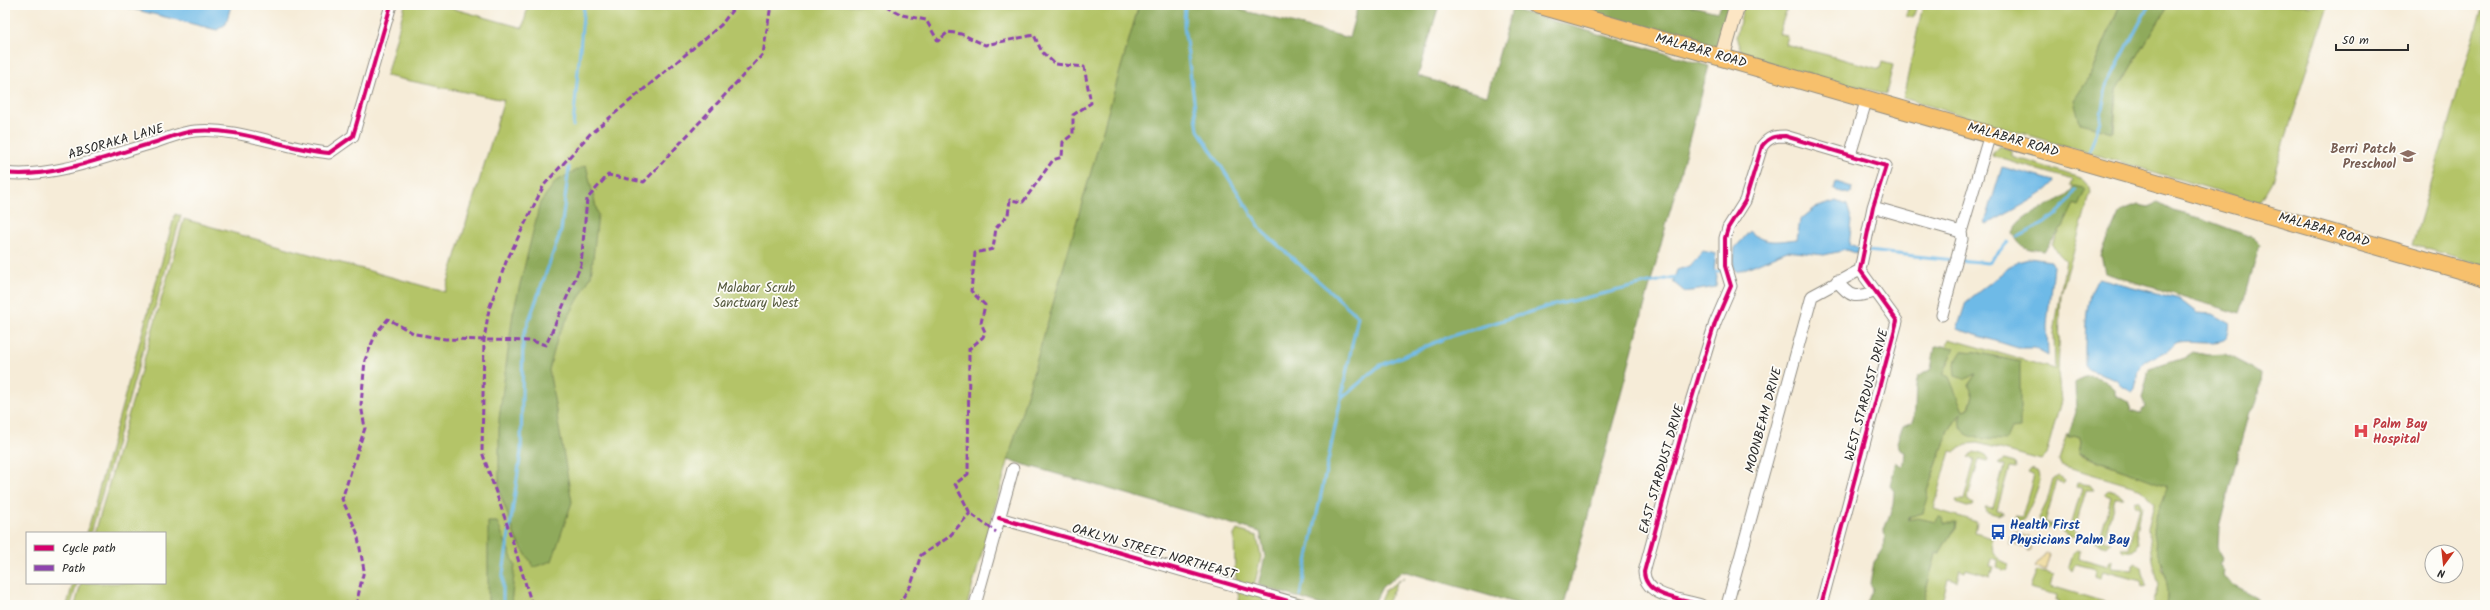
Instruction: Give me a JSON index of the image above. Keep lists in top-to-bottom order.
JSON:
{
  "streets": {
    "main road": ["MALABAR ROAD"],
    "street": [
      "ABSORAKA LANE",
      "WEST STARDUST DRIVE",
      "MOONBEAM DRIVE",
      "EAST STARDUST DRIVE",
      "OAKLYN STREET NORTHEAST"
    ]
  },
  "crossings": [
    ["WEST STARDUST DRIVE", "MOONBEAM DRIVE"]
  ],
  "parks": ["Malabar Scrub Sanctuary West"],
  "places": {
    "school or university": ["Berri Patch Preschool"],
    "hospital": ["Palm Bay Hospital"],
    "bus stop": ["Health First Physicians Palm Bay"]
  },
  "legend": ["Cycle path", "Path"],
  "scale_bar": "50 m",
  "north": "bottom"
}
